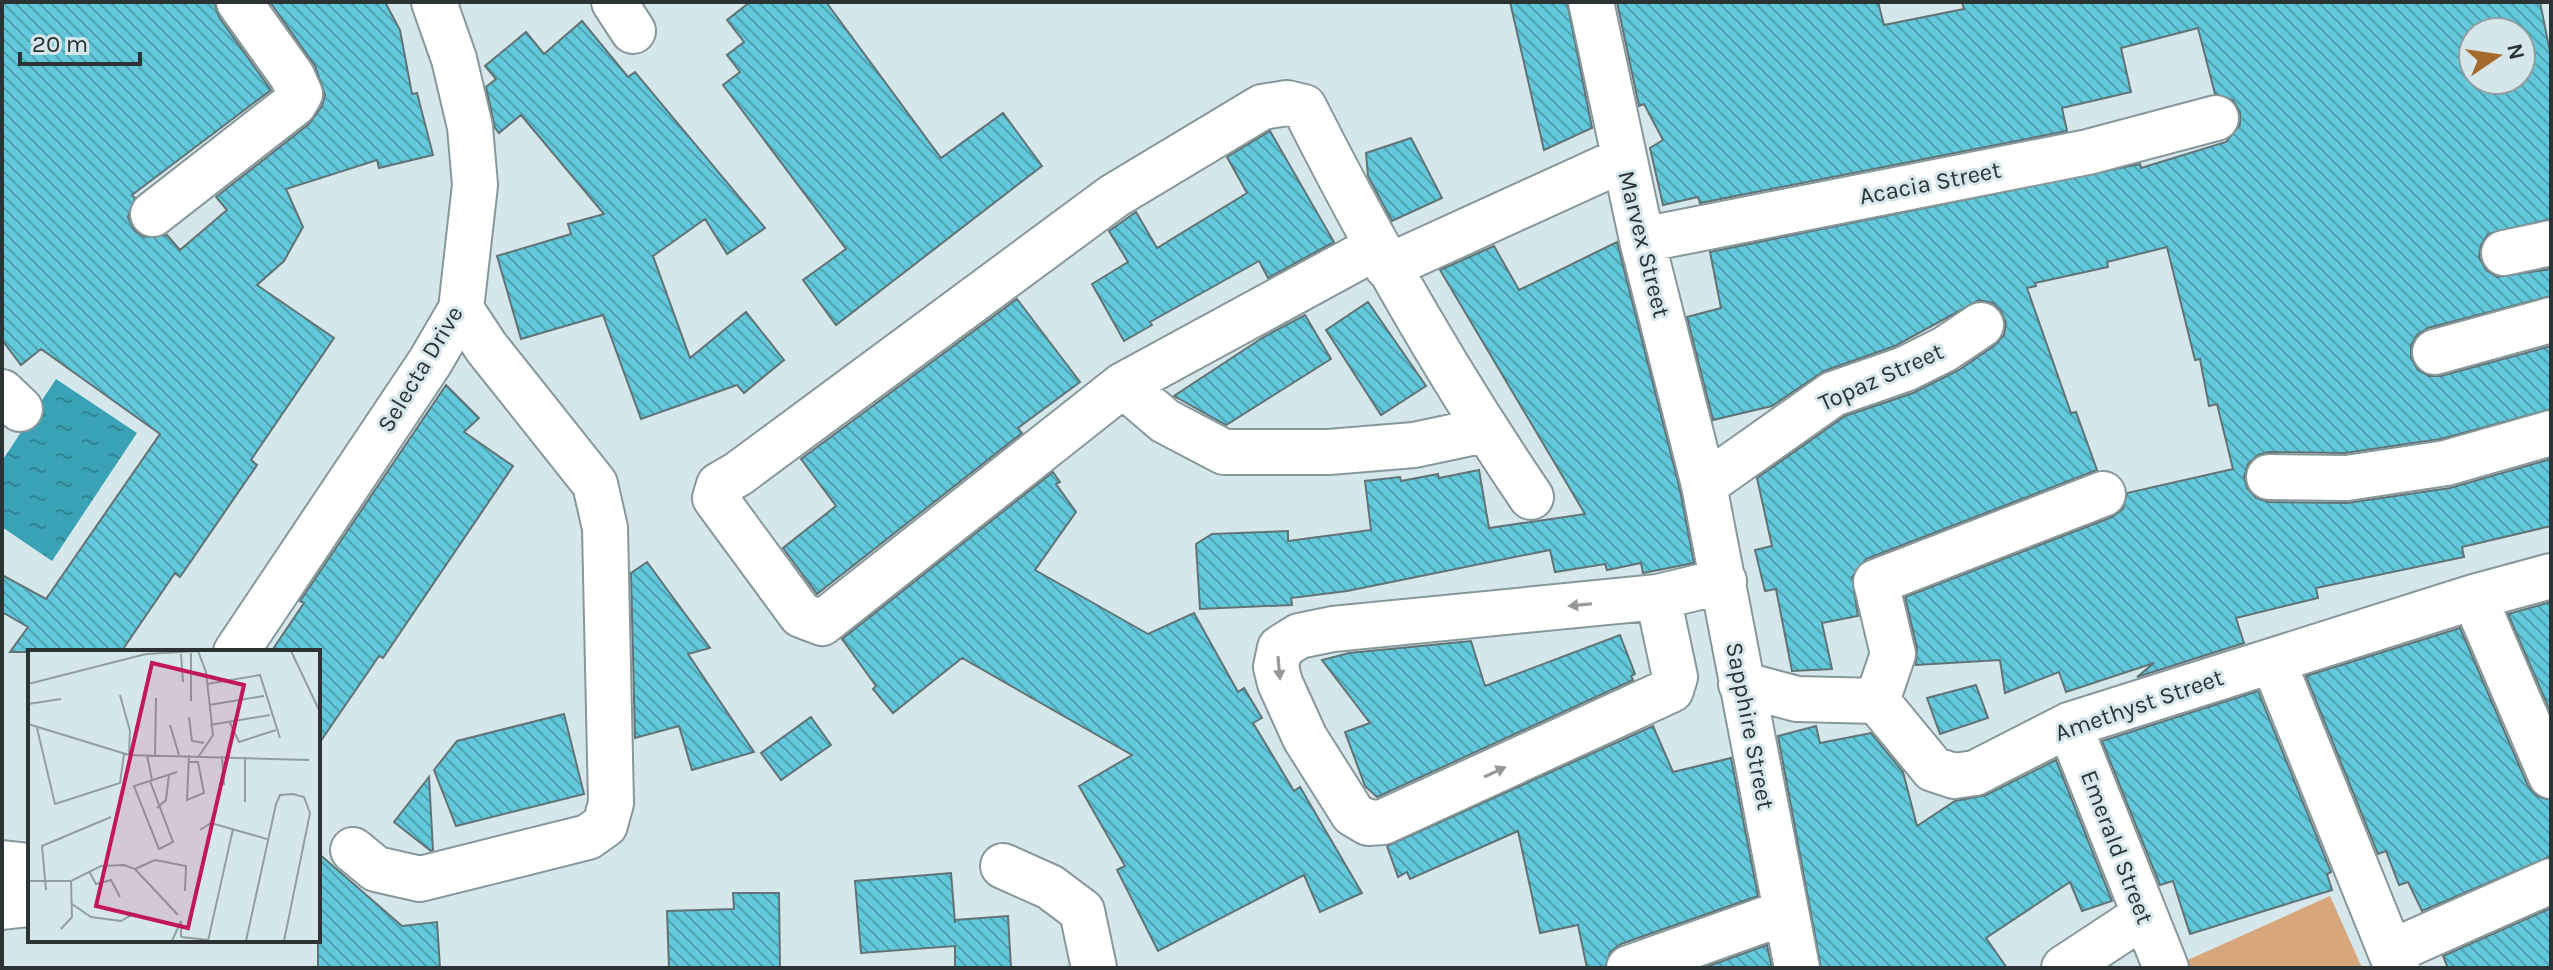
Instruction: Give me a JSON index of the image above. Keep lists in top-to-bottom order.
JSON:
{
  "streets": {
    "street": [
      "Acacia Street",
      "Marvex Street",
      "Selecta Drive",
      "Topaz Street",
      "Amethyst Street",
      "Sapphire Street",
      "Emerald Street"
    ]
  },
  "crossings": [
    ["Acacia Street", "Marvex Street"],
    ["Marvex Street", "Topaz Street"],
    ["Marvex Street", "Sapphire Street"],
    ["Topaz Street", "Sapphire Street"],
    ["Amethyst Street", "Emerald Street"]
  ],
  "scale_bar": "20 m",
  "north": "right"
}
